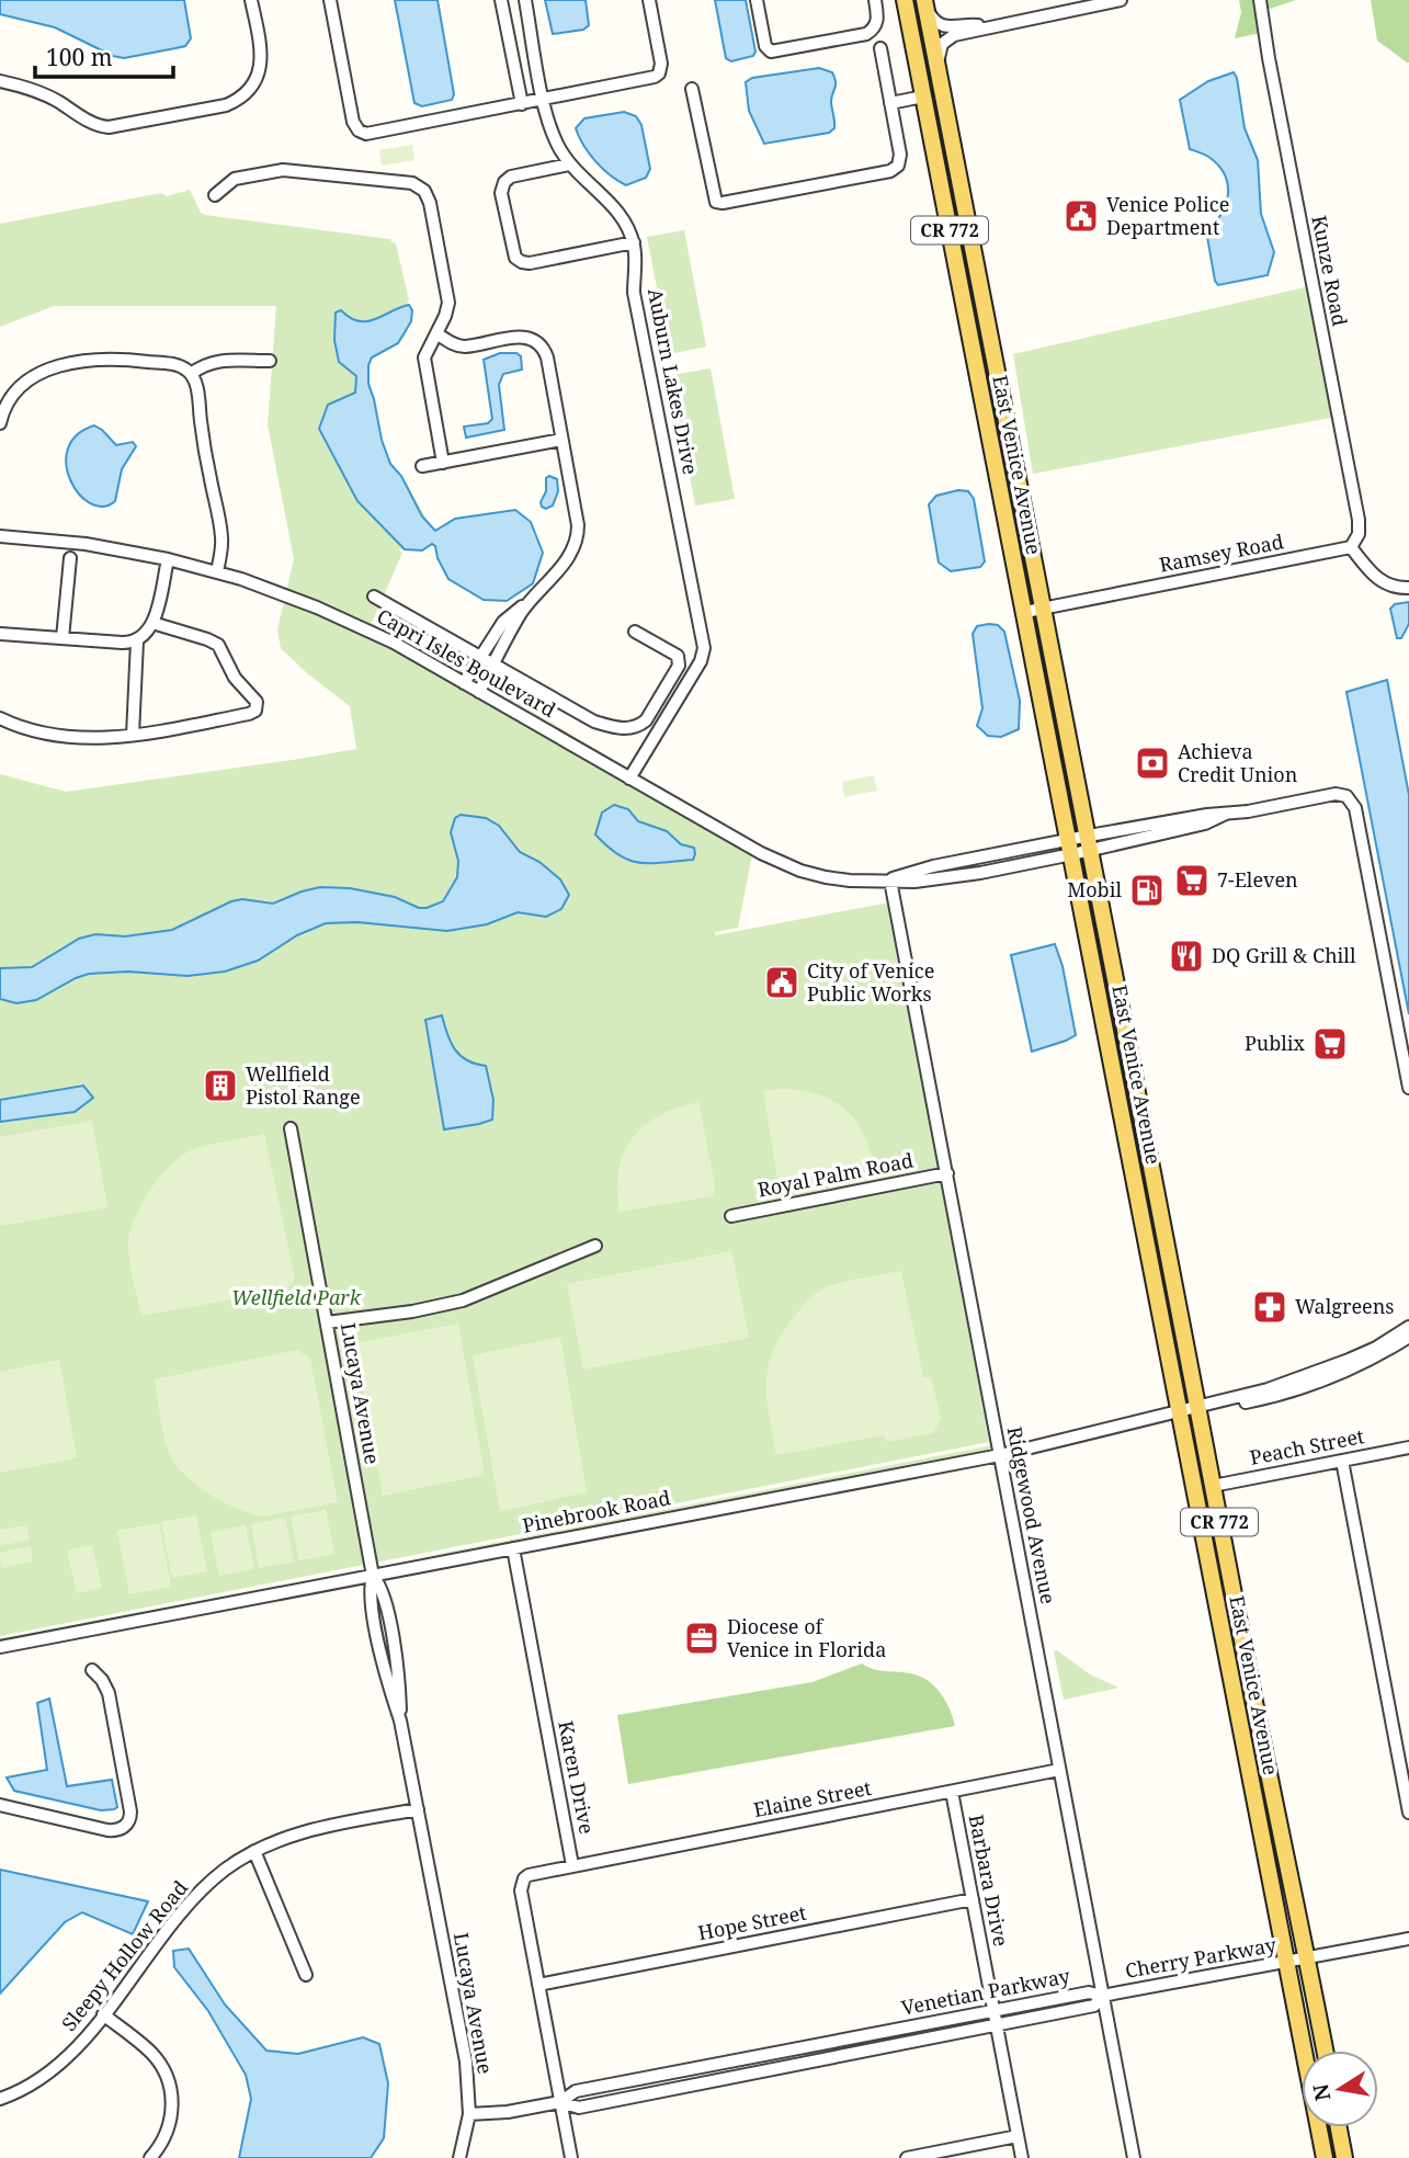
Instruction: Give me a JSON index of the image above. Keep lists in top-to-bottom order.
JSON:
{
  "streets": {
    "main road": ["CR 772", "East Venice Avenue"],
    "street": [
      "Kunze Road",
      "Auburn Lakes Drive",
      "Ramsey Road",
      "Capri Isles Boulevard",
      "Royal Palm Road",
      "Lucaya Avenue",
      "Peach Street",
      "Pinebrook Road",
      "Ridgewood Avenue",
      "Karen Drive",
      "Elaine Street",
      "Barbara Drive",
      "Hope Street",
      "Sleepy Hollow Road",
      "Cherry Parkway",
      "Venetian Parkway"
    ]
  },
  "crossings": [
    ["Kunze Road", "Ramsey Road"],
    ["Auburn Lakes Drive", "Capri Isles Boulevard"],
    ["East Venice Avenue", "Ramsey Road"],
    ["East Venice Avenue", "Capri Isles Boulevard"],
    ["East Venice Avenue", "Peach Street"],
    ["East Venice Avenue", "Pinebrook Road"],
    ["East Venice Avenue", "Cherry Parkway"],
    ["Capri Isles Boulevard", "Ridgewood Avenue"],
    ["Royal Palm Road", "Ridgewood Avenue"],
    ["Lucaya Avenue", "Pinebrook Road"],
    ["Lucaya Avenue", "Sleepy Hollow Road"],
    ["Lucaya Avenue", "Venetian Parkway"],
    ["Pinebrook Road", "Ridgewood Avenue"],
    ["Pinebrook Road", "Karen Drive"],
    ["Ridgewood Avenue", "Elaine Street"],
    ["Ridgewood Avenue", "Cherry Parkway"],
    ["Ridgewood Avenue", "Venetian Parkway"],
    ["Karen Drive", "Elaine Street"],
    ["Elaine Street", "Barbara Drive"],
    ["Barbara Drive", "Hope Street"],
    ["Barbara Drive", "Venetian Parkway"],
    ["Cherry Parkway", "Venetian Parkway"]
  ],
  "parks": ["Wellfield Park"],
  "places": {
    "public building": ["Venice Police Department", "City of Venice Public Works"],
    "bank": ["Achieva Credit Union"],
    "supermarket": ["7-Eleven", "Publix"],
    "fuel station": ["Mobil"],
    "restaurant": ["DQ Grill & Chill"],
    "building": ["Wellfield Pistol Range"],
    "pharmacy": ["Walgreens"],
    "office": ["Diocese of Venice in Florida"]
  },
  "scale_bar": "100 m",
  "north": "left"
}
